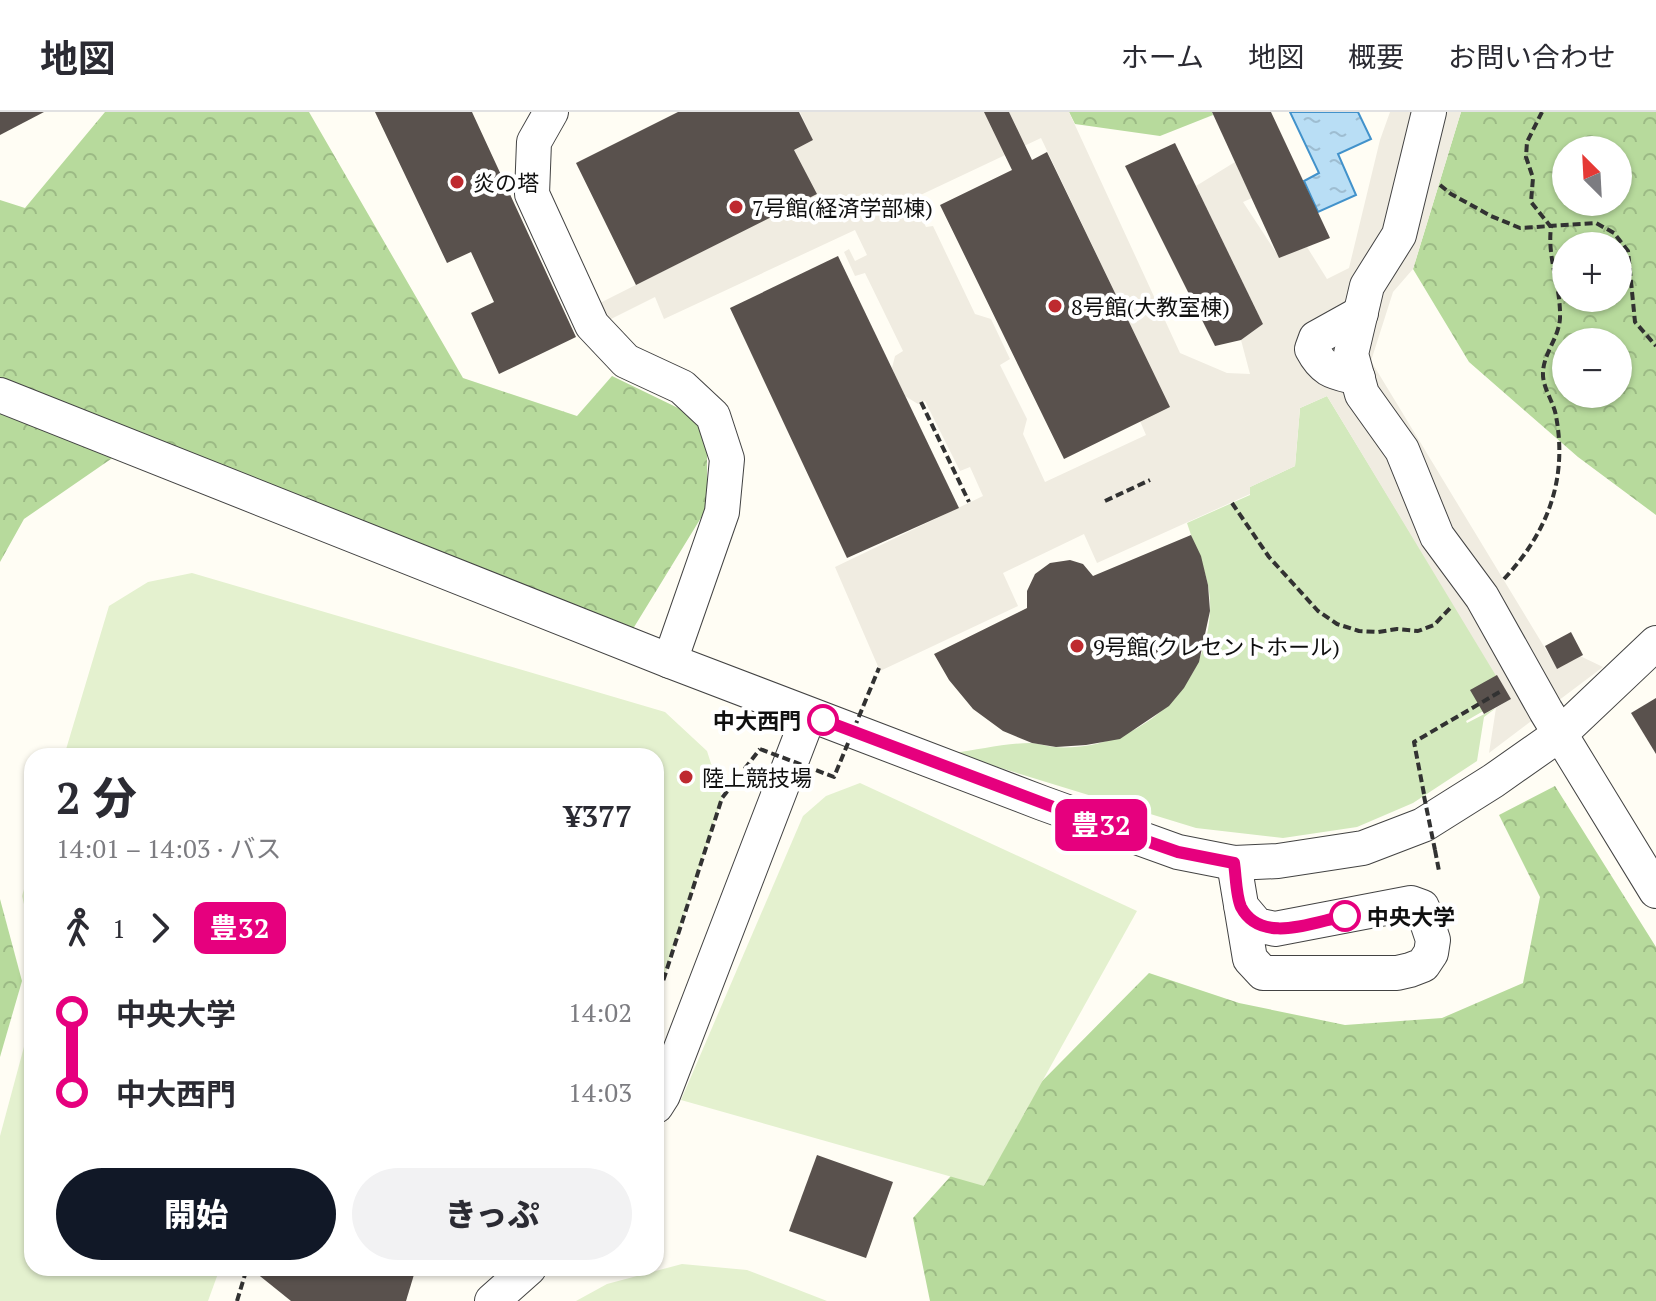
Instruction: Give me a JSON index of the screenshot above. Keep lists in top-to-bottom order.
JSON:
{
  "places": [
    "炎の塔",
    "7号館(経済学部棟)",
    "8号館(大教室棟)",
    "9号館(クレセントホール)",
    "中大西門",
    "陸上競技場",
    "中央大学"
  ],
  "lines": ["bus line 豊32"],
  "north": "top left",
  "page": {
    "header": "地図",
    "nav": [
      "ホーム",
      "地図",
      "概要",
      "お問い合わせ"
    ],
    "on_map": "豊32",
    "map_buttons": ["+", "−"],
    "heading": ["2 分", "14:01 – 14:03 · バス", "¥377"],
    "legs": ["1", "豊32"],
    "list": [
      {
        "name": "中央大学",
        "value": "14:02"
      },
      {
        "name": "中大西門",
        "value": "14:03"
      }
    ],
    "buttons": ["開始", "きっぷ"]
  }
}
